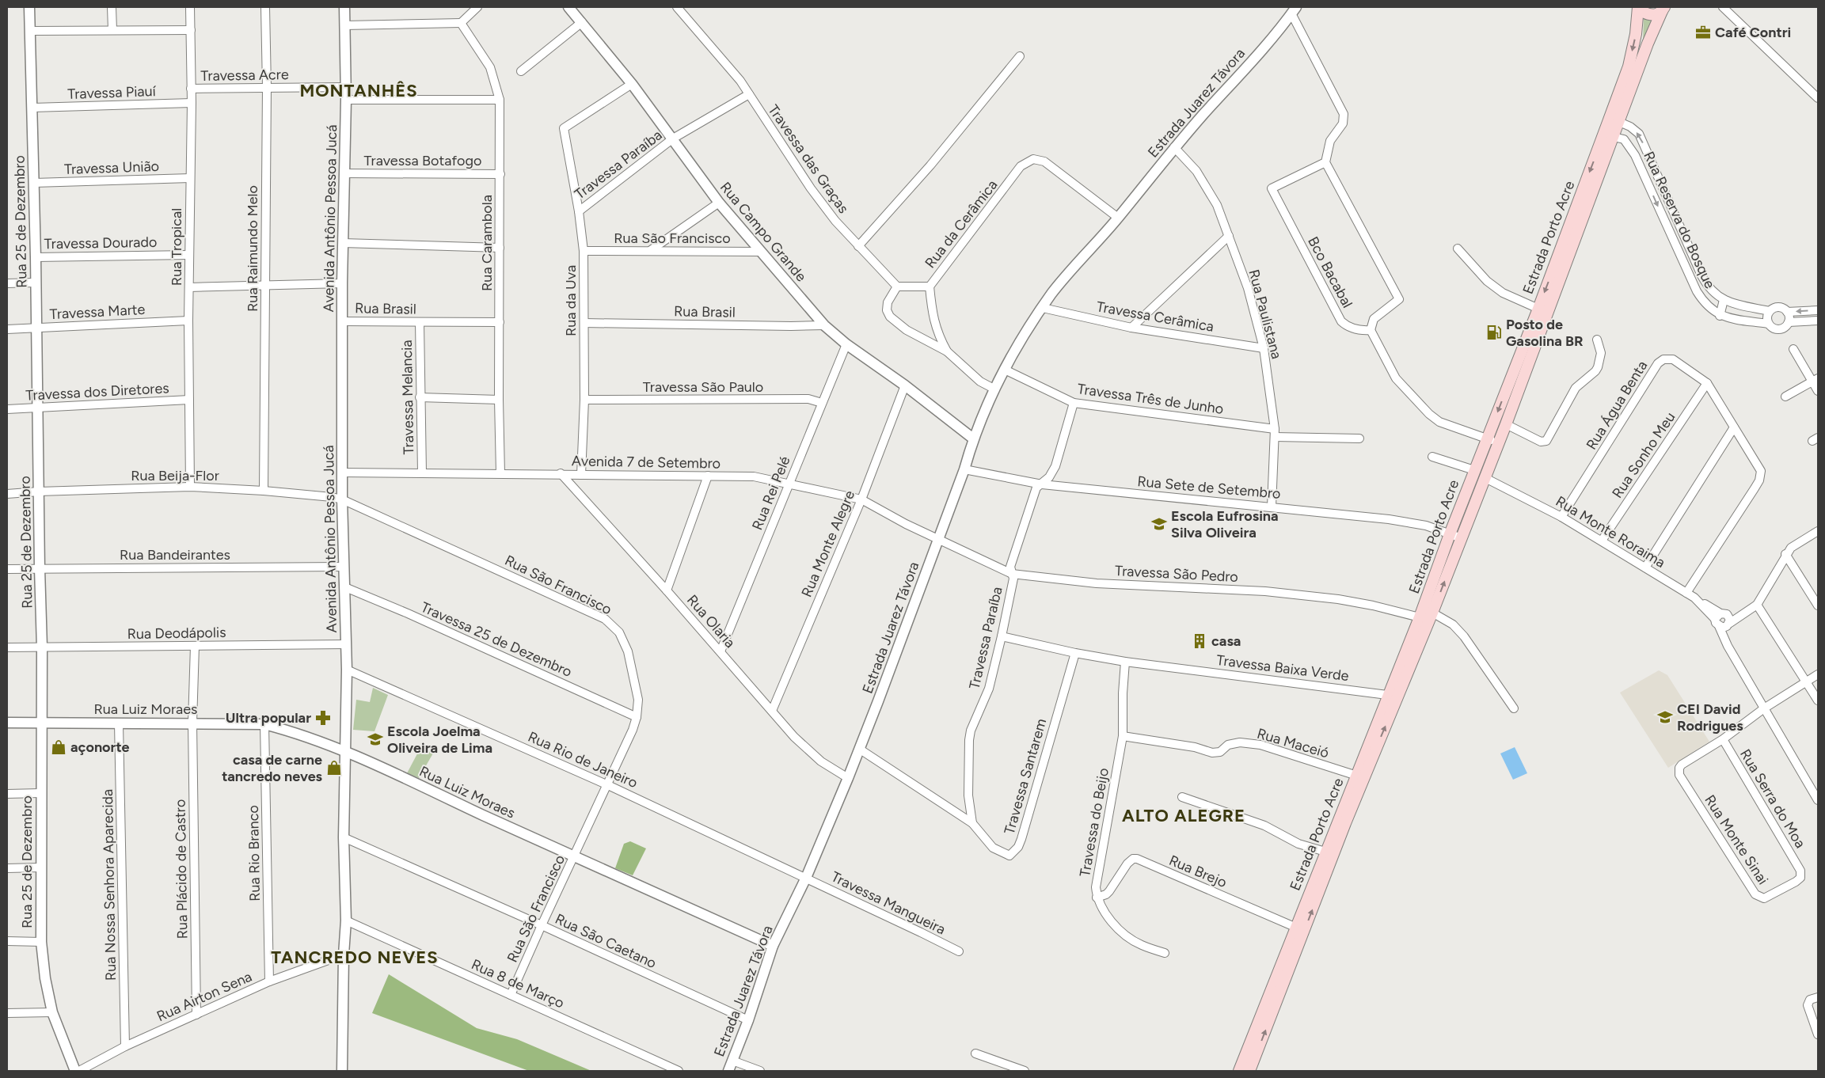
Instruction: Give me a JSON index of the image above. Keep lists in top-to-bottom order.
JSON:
{
  "streets": {
    "main road": ["Estrada Porto Acre"],
    "street": [
      "Travessa Acre",
      "Travessa Piauí",
      "Estrada Juarez Távora",
      "Travessa das Graças",
      "Travessa Botafogo",
      "Travessa Paraíba",
      "Travessa União",
      "Avenida Antônio Pessoa Jucá",
      "Rua Reserva do Bosque",
      "Rua 25 de Dezembro",
      "Rua da Cerâmica",
      "Rua Campo Grande",
      "Rua São Francisco",
      "Travessa Dourado",
      "Rua Carambola",
      "Rua Tropical",
      "Rua Raimundo Melo",
      "Bco Bacabal",
      "Rua da Uva",
      "Rua Brasil",
      "Travessa Marte",
      "Rua Paulistana",
      "Travessa Cerâmica",
      "Travessa São Paulo",
      "Travessa dos Diretores",
      "Travessa Melancia",
      "Travessa Três de Junho",
      "Rua Água Benta",
      "Rua Sonho Meu",
      "Avenida 7 de Setembro",
      "Rua Beija-Flor",
      "Rua Sete de Setembro",
      "Rua Rei Pelé",
      "Rua Monte Roraima",
      "Rua Monte Alegre",
      "Rua Bandeirantes",
      "Travessa São Pedro",
      "Rua Olaria",
      "Rua Deodápolis",
      "Travessa 25 de Dezembro",
      "Travessa Baixa Verde",
      "Rua Luiz Moraes",
      "Rua Maceió",
      "Rua Rio de Janeiro",
      "Travessa Santarem",
      "Rua Serra do Moa",
      "Travessa do Beijo",
      "Rua Monte Sinai",
      "Rua Rio Branco",
      "Rua Plácido de Castro",
      "Rua Brejo",
      "Rua Nossa Senhora Aparecida",
      "Travessa Mangueira",
      "Rua São Caetano",
      "Rua 8 de Março",
      "Rua Airton Sena"
    ]
  },
  "crossings": [
    ["Travessa Acre", "Avenida Antônio Pessoa Jucá"],
    ["Travessa Acre", "Rua Tropical"],
    ["Travessa Acre", "Rua Raimundo Melo"],
    ["Travessa Piauí", "Rua 25 de Dezembro"],
    ["Travessa Piauí", "Rua Tropical"],
    ["Estrada Juarez Távora", "Rua da Cerâmica"],
    ["Estrada Juarez Távora", "Rua Campo Grande"],
    ["Estrada Juarez Távora", "Rua Paulistana"],
    ["Estrada Juarez Távora", "Travessa Cerâmica"],
    ["Estrada Juarez Távora", "Travessa Três de Junho"],
    ["Estrada Juarez Távora", "Avenida 7 de Setembro"],
    ["Estrada Juarez Távora", "Rua Sete de Setembro"],
    ["Estrada Juarez Távora", "Travessa São Pedro"],
    ["Estrada Juarez Távora", "Rua Olaria"],
    ["Estrada Juarez Távora", "Rua Luiz Moraes"],
    ["Estrada Juarez Távora", "Rua Rio de Janeiro"],
    ["Estrada Juarez Távora", "Travessa Mangueira"],
    ["Estrada Juarez Távora", "Rua São Caetano"],
    ["Travessa das Graças", "Travessa Paraíba"],
    ["Travessa das Graças", "Rua da Cerâmica"],
    ["Travessa Botafogo", "Avenida Antônio Pessoa Jucá"],
    ["Travessa Botafogo", "Rua Carambola"],
    ["Travessa Paraíba", "Rua Campo Grande"],
    ["Travessa Paraíba", "Rua da Uva"],
    ["Travessa Paraíba", "Travessa Três de Junho"],
    ["Travessa Paraíba", "Rua Sete de Setembro"],
    ["Travessa Paraíba", "Travessa São Pedro"],
    ["Travessa Paraíba", "Travessa Baixa Verde"],
    ["Travessa Paraíba", "Travessa Santarem"],
    ["Travessa União", "Rua 25 de Dezembro"],
    ["Travessa União", "Rua Tropical"],
    ["Avenida Antônio Pessoa Jucá", "Rua São Francisco"],
    ["Avenida Antônio Pessoa Jucá", "Rua Brasil"],
    ["Avenida Antônio Pessoa Jucá", "Avenida 7 de Setembro"],
    ["Avenida Antônio Pessoa Jucá", "Rua Beija-Flor"],
    ["Avenida Antônio Pessoa Jucá", "Rua Bandeirantes"],
    ["Avenida Antônio Pessoa Jucá", "Rua Deodápolis"],
    ["Avenida Antônio Pessoa Jucá", "Travessa 25 de Dezembro"],
    ["Avenida Antônio Pessoa Jucá", "Rua Luiz Moraes"],
    ["Avenida Antônio Pessoa Jucá", "Rua Rio de Janeiro"],
    ["Avenida Antônio Pessoa Jucá", "Rua São Caetano"],
    ["Avenida Antônio Pessoa Jucá", "Rua 8 de Março"],
    ["Avenida Antônio Pessoa Jucá", "Rua Airton Sena"],
    ["Rua Reserva do Bosque", "Estrada Porto Acre"],
    ["Rua 25 de Dezembro", "Travessa Dourado"],
    ["Rua 25 de Dezembro", "Travessa Marte"],
    ["Rua 25 de Dezembro", "Travessa dos Diretores"],
    ["Rua 25 de Dezembro", "Rua Beija-Flor"],
    ["Rua 25 de Dezembro", "Rua Bandeirantes"],
    ["Rua 25 de Dezembro", "Rua Deodápolis"],
    ["Rua 25 de Dezembro", "Rua Luiz Moraes"],
    ["Rua Campo Grande", "Rua São Francisco"],
    ["Rua Campo Grande", "Rua da Uva"],
    ["Rua Campo Grande", "Rua Brasil"],
    ["Rua Campo Grande", "Rua Rei Pelé"],
    ["Rua Campo Grande", "Rua Monte Alegre"],
    ["Estrada Porto Acre", "Rua Sete de Setembro"],
    ["Estrada Porto Acre", "Rua Monte Roraima"],
    ["Estrada Porto Acre", "Travessa São Pedro"],
    ["Estrada Porto Acre", "Travessa Baixa Verde"],
    ["Estrada Porto Acre", "Rua Maceió"],
    ["Estrada Porto Acre", "Rua Brejo"],
    ["Rua São Francisco", "Rua da Uva"],
    ["Rua São Francisco", "Rua Beija-Flor"],
    ["Rua São Francisco", "Travessa 25 de Dezembro"],
    ["Rua São Francisco", "Rua Luiz Moraes"],
    ["Rua São Francisco", "Rua Rio de Janeiro"],
    ["Rua São Francisco", "Rua São Caetano"],
    ["Rua São Francisco", "Rua 8 de Março"],
    ["Travessa Dourado", "Rua Tropical"],
    ["Rua Carambola", "Rua Brasil"],
    ["Rua Carambola", "Avenida 7 de Setembro"],
    ["Rua Tropical", "Travessa Marte"],
    ["Rua Tropical", "Travessa dos Diretores"],
    ["Rua Tropical", "Rua Beija-Flor"],
    ["Rua Raimundo Melo", "Rua Beija-Flor"],
    ["Rua da Uva", "Rua Brasil"],
    ["Rua da Uva", "Travessa São Paulo"],
    ["Rua da Uva", "Avenida 7 de Setembro"],
    ["Rua Brasil", "Travessa Melancia"],
    ["Rua Paulistana", "Travessa Cerâmica"],
    ["Rua Paulistana", "Travessa Três de Junho"],
    ["Rua Paulistana", "Rua Sete de Setembro"],
    ["Travessa São Paulo", "Rua Rei Pelé"],
    ["Travessa Melancia", "Avenida 7 de Setembro"],
    ["Rua Água Benta", "Rua Sonho Meu"],
    ["Rua Água Benta", "Rua Monte Roraima"],
    ["Rua Sonho Meu", "Rua Monte Roraima"],
    ["Avenida 7 de Setembro", "Rua Rei Pelé"],
    ["Avenida 7 de Setembro", "Rua Monte Alegre"],
    ["Avenida 7 de Setembro", "Travessa São Pedro"],
    ["Avenida 7 de Setembro", "Rua Olaria"],
    ["Rua Rei Pelé", "Rua Olaria"],
    ["Rua Monte Alegre", "Rua Olaria"],
    ["Rua Deodápolis", "Rua Plácido de Castro"],
    ["Travessa Baixa Verde", "Travessa Santarem"],
    ["Travessa Baixa Verde", "Travessa do Beijo"],
    ["Rua Luiz Moraes", "Rua Rio Branco"],
    ["Rua Luiz Moraes", "Rua Plácido de Castro"],
    ["Rua Luiz Moraes", "Rua Nossa Senhora Aparecida"],
    ["Rua Maceió", "Travessa do Beijo"],
    ["Rua Rio de Janeiro", "Travessa Mangueira"],
    ["Rua Serra do Moa", "Rua Monte Sinai"],
    ["Travessa do Beijo", "Rua Brejo"],
    ["Rua Rio Branco", "Rua Airton Sena"],
    ["Rua Plácido de Castro", "Rua Airton Sena"],
    ["Rua Nossa Senhora Aparecida", "Rua Airton Sena"]
  ],
  "districts": ["MONTANHÊS", "ALTO ALEGRE", "TANCREDO NEVES"],
  "places": {
    "office": ["Café Contri"],
    "fuel station": ["Posto de Gasolina BR"],
    "school or university": ["Escola Eufrosina Silva Oliveira", "CEI David Rodrigues", "Escola Joelma Oliveira de Lima"],
    "building": ["casa"],
    "pharmacy": ["Ultra popular"],
    "shop": ["açonorte", "casa de carne tancredo neves"]
  }
}
